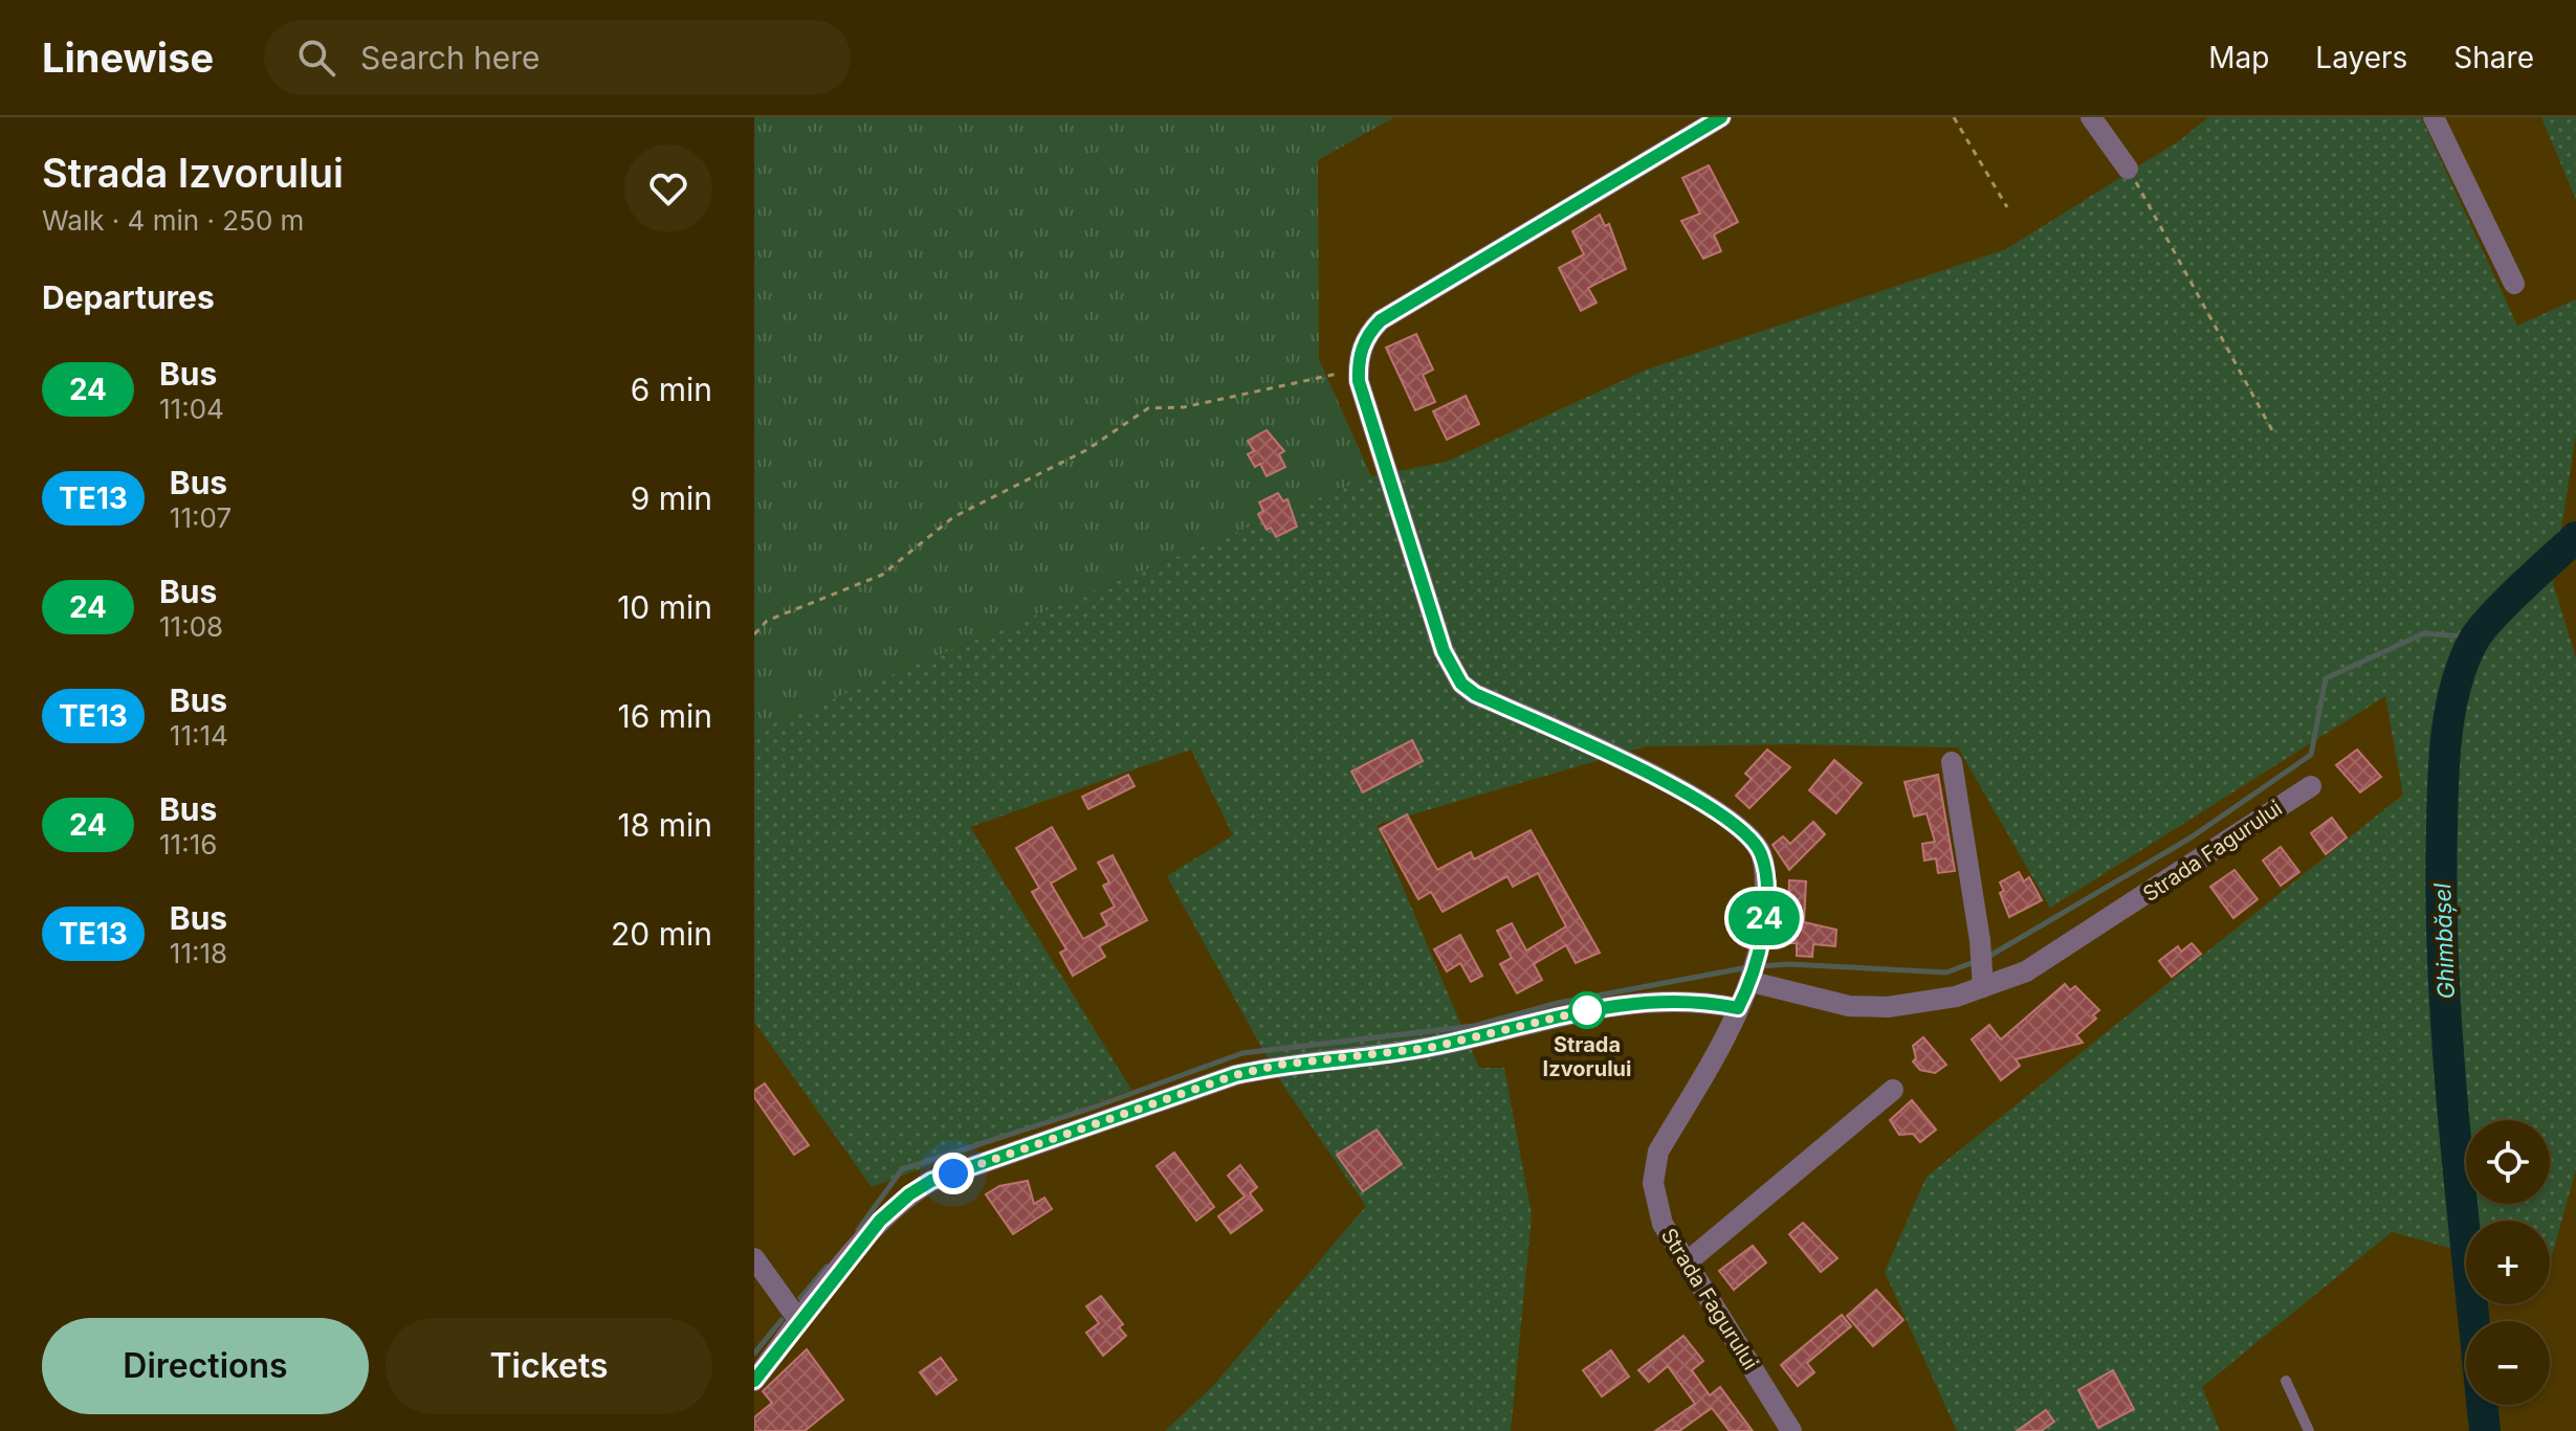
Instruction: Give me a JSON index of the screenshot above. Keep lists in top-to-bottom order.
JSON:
{
  "streets": {
    "street": ["Strada Fagurului"]
  },
  "water": ["Ghimbășel"],
  "places": ["Strada Izvorului"],
  "lines": ["bus line 24"],
  "page": {
    "header": "Linewise",
    "search": "Search here",
    "nav": ["Map", "Layers", "Share"],
    "heading": [
      ["Strada Izvorului", "Walk · 4 min · 250 m"],
      "Departures"
    ],
    "on_map": "24",
    "list": [
      {
        "mark": "24",
        "name": "Bus",
        "note": "11:04",
        "value": "6 min"
      },
      {
        "mark": "TE13",
        "name": "Bus",
        "note": "11:07",
        "value": "9 min"
      },
      {
        "mark": "24",
        "name": "Bus",
        "note": "11:08",
        "value": "10 min"
      },
      {
        "mark": "TE13",
        "name": "Bus",
        "note": "11:14",
        "value": "16 min"
      },
      {
        "mark": "24",
        "name": "Bus",
        "note": "11:16",
        "value": "18 min"
      },
      {
        "mark": "TE13",
        "name": "Bus",
        "note": "11:18",
        "value": "20 min"
      }
    ],
    "map_buttons": ["+", "−"],
    "buttons": ["Directions", "Tickets"]
  }
}
